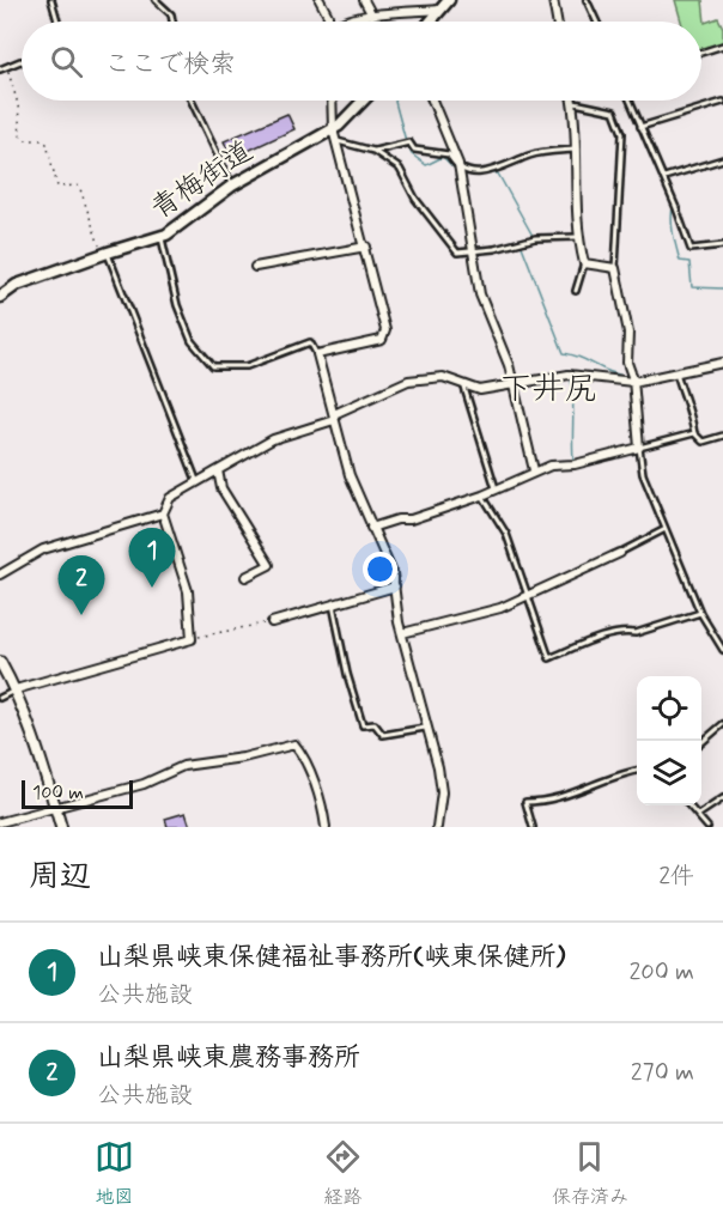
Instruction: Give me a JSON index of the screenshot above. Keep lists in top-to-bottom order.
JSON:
{
  "streets": {
    "main road": ["青梅街道"]
  },
  "districts": ["下井尻"],
  "scale_bar": "100 m",
  "page": {
    "search": "ここで検索",
    "pins": ["1", "2"],
    "scale": "100 m",
    "heading": ["周辺", "2件"],
    "list": [
      {
        "mark": "1",
        "name": "山梨県峡東保健福祉事務所(峡東保健所)",
        "note": "公共施設",
        "value": "200 m"
      },
      {
        "mark": "2",
        "name": "山梨県峡東農務事務所",
        "note": "公共施設",
        "value": "270 m"
      }
    ],
    "nav": ["地図", "経路", "保存済み"]
  }
}
